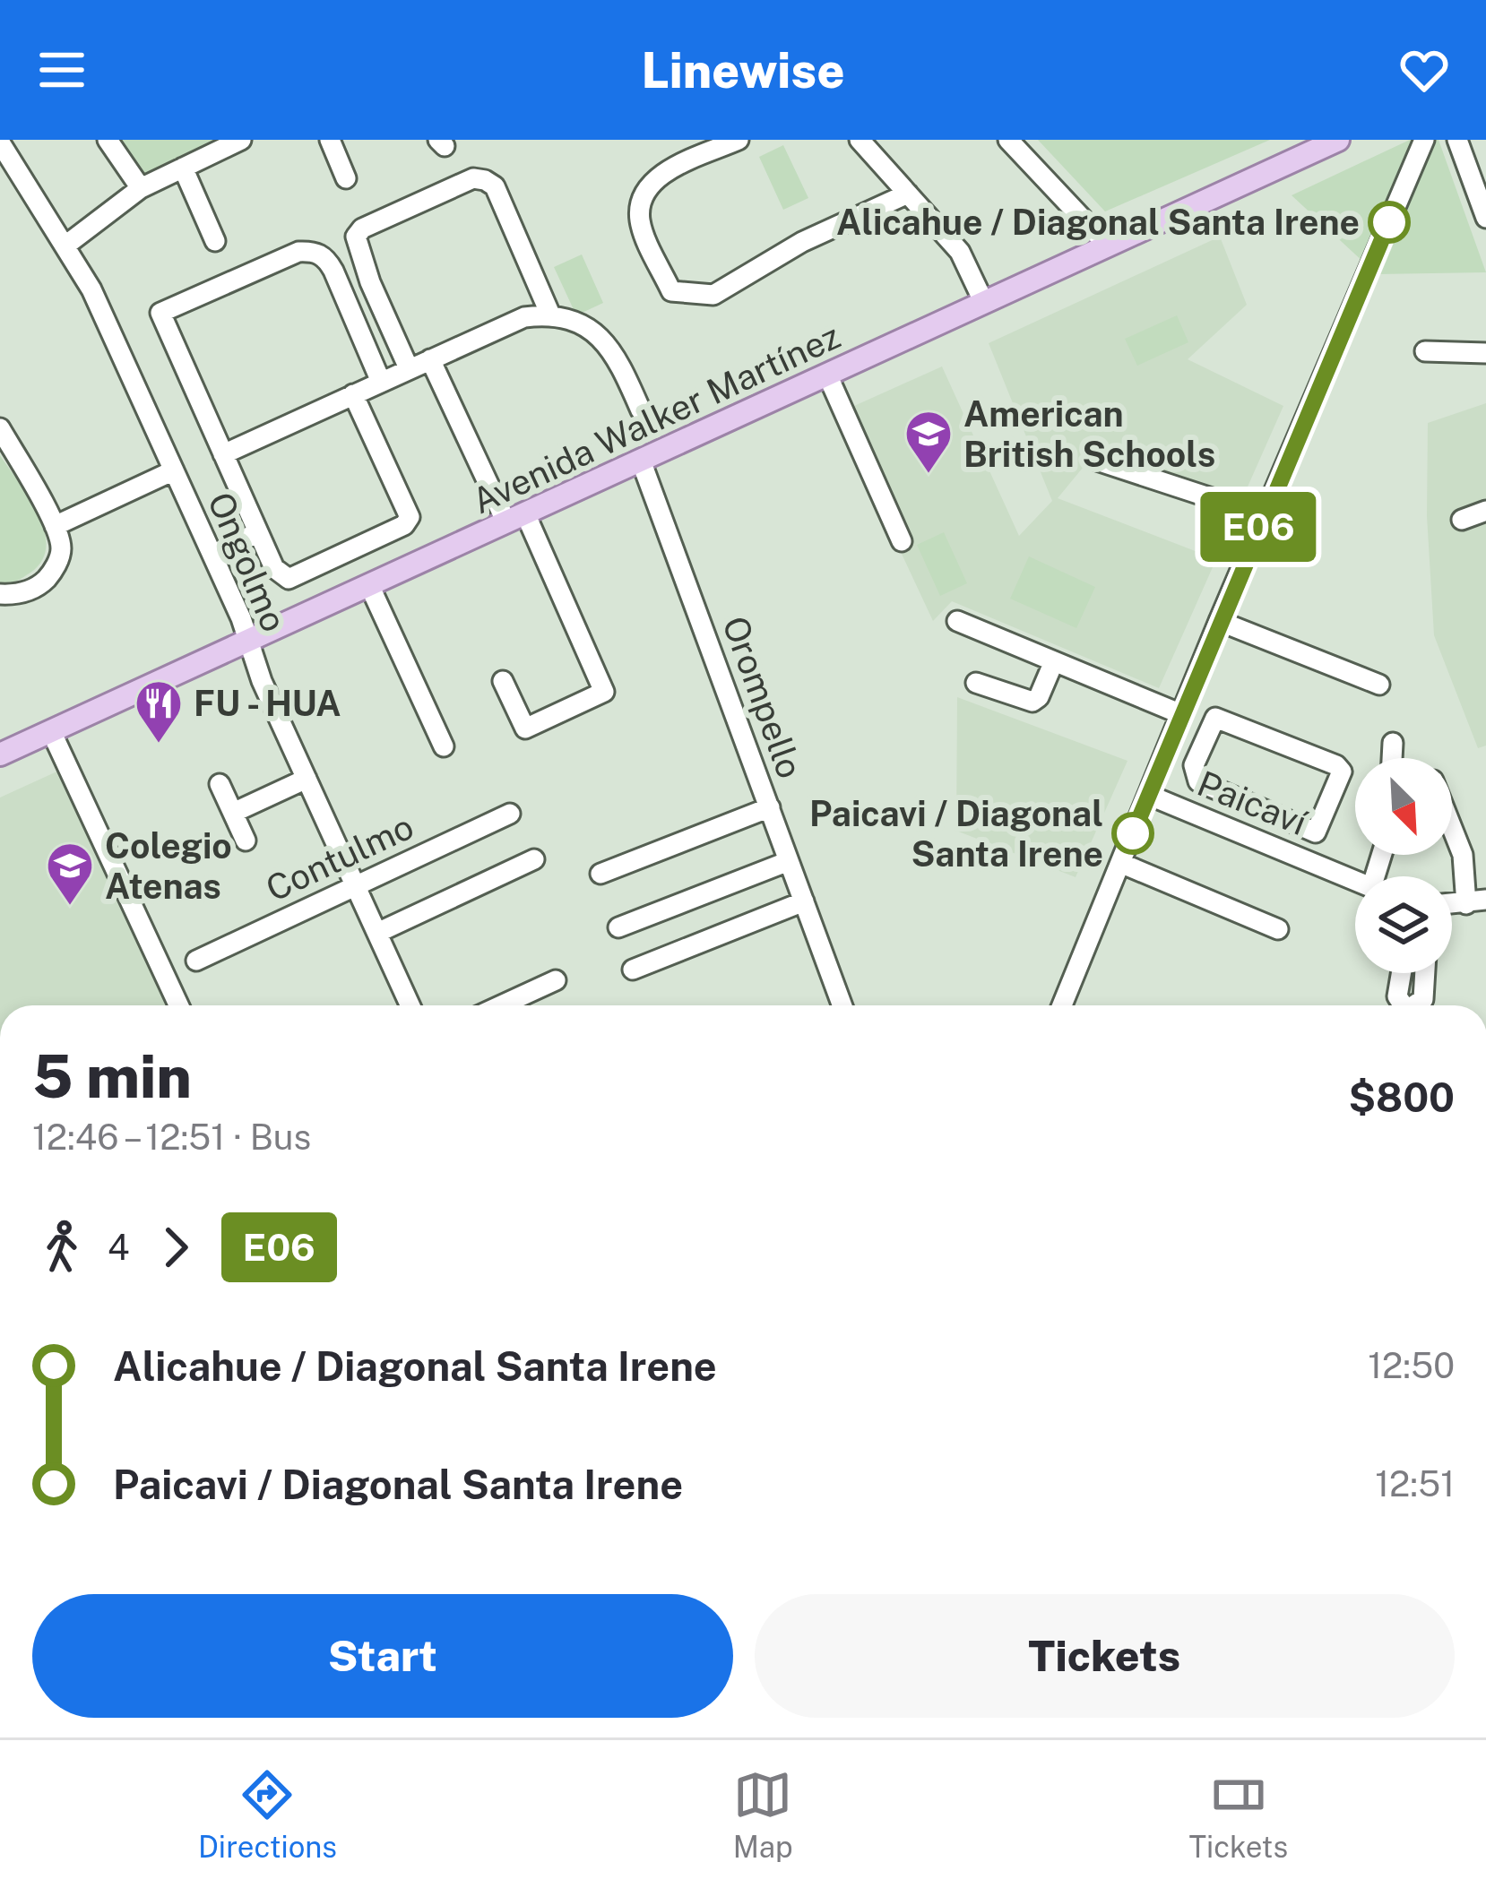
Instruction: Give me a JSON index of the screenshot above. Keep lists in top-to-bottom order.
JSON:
{
  "streets": {
    "main road": ["Avenida Walker Martínez"],
    "street": [
      "Ongolmo",
      "Orompello",
      "Paicaví",
      "Contulmo"
    ]
  },
  "crossings": [
    ["Avenida Walker Martínez", "Ongolmo"],
    ["Avenida Walker Martínez", "Orompello"],
    ["Ongolmo", "Contulmo"]
  ],
  "places": {
    "other": ["Alicahue / Diagonal Santa Irene", "Paicavi / Diagonal Santa Irene"],
    "school or university": ["American British Schools", "Colegio Atenas"],
    "restaurant": ["FU - HUA"]
  },
  "lines": ["bus line E06"],
  "north": "bottom right",
  "page": {
    "header": "Linewise",
    "on_map": "E06",
    "heading": ["5 min", "12:46 – 12:51 · Bus", "$800"],
    "legs": ["4", "E06"],
    "list": [
      {
        "name": "Alicahue / Diagonal Santa Irene",
        "value": "12:50"
      },
      {
        "name": "Paicavi / Diagonal Santa Irene",
        "value": "12:51"
      }
    ],
    "buttons": ["Start", "Tickets"],
    "tabs": ["Directions", "Map", "Tickets"]
  }
}
